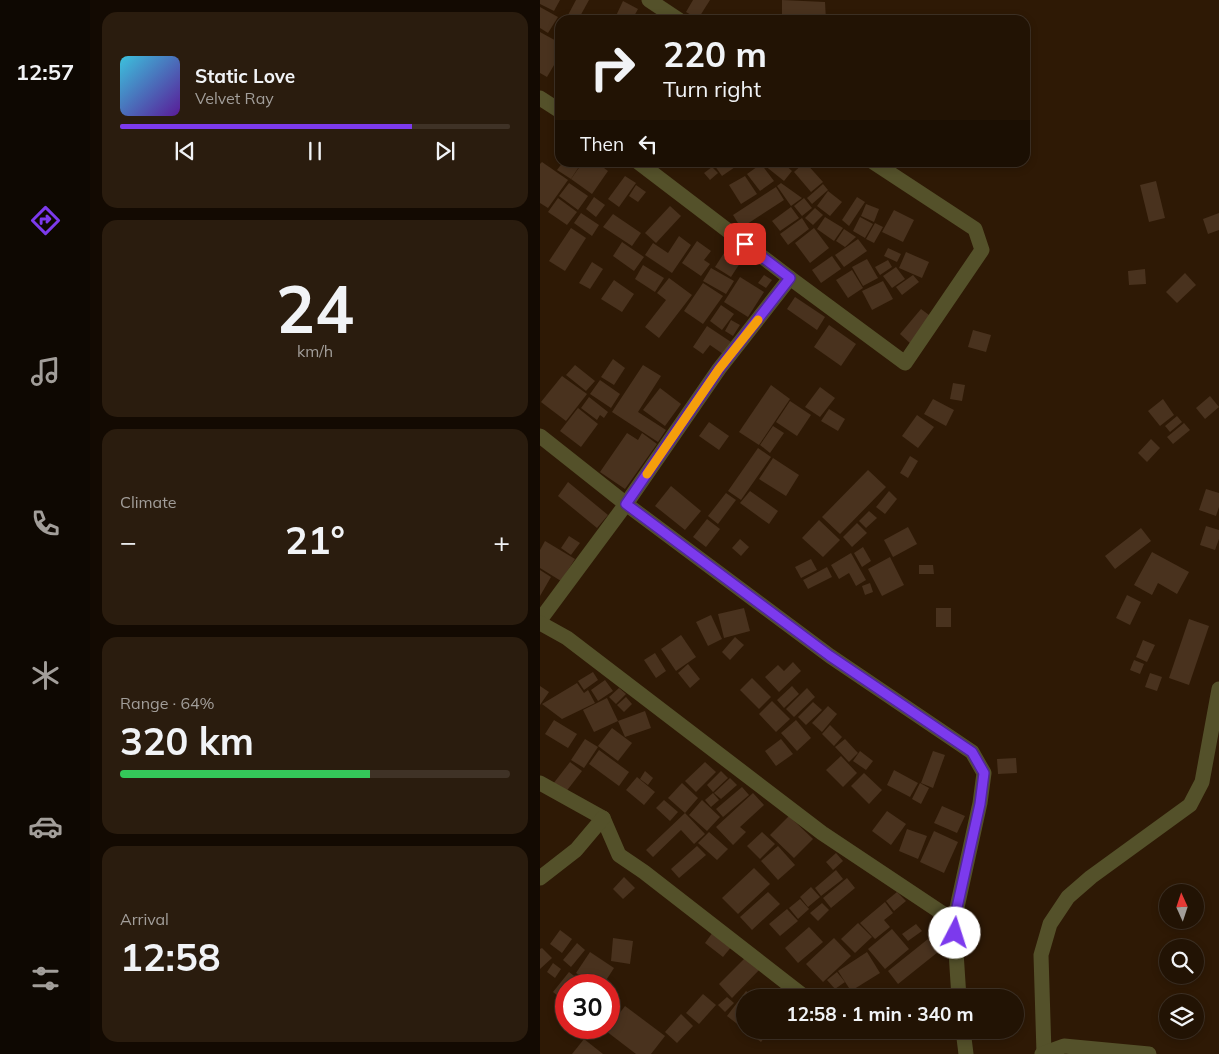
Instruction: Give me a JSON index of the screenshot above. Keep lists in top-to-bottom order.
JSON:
{
  "north": "top",
  "page": {
    "tabs": "12:57",
    "turn": ["220 m", "Turn right"],
    "song": ["Static Love", "Velvet Ray"],
    "then": "Then",
    "tile": [
      ["24", "km/h"],
      "Climate",
      ["Range · 64%", "320 km"],
      ["Arrival", "12:58"]
    ],
    "heat": ["−", "21°", "+"],
    "limit": "30",
    "trip": "12:58 · 1 min · 340 m"
  }
}
